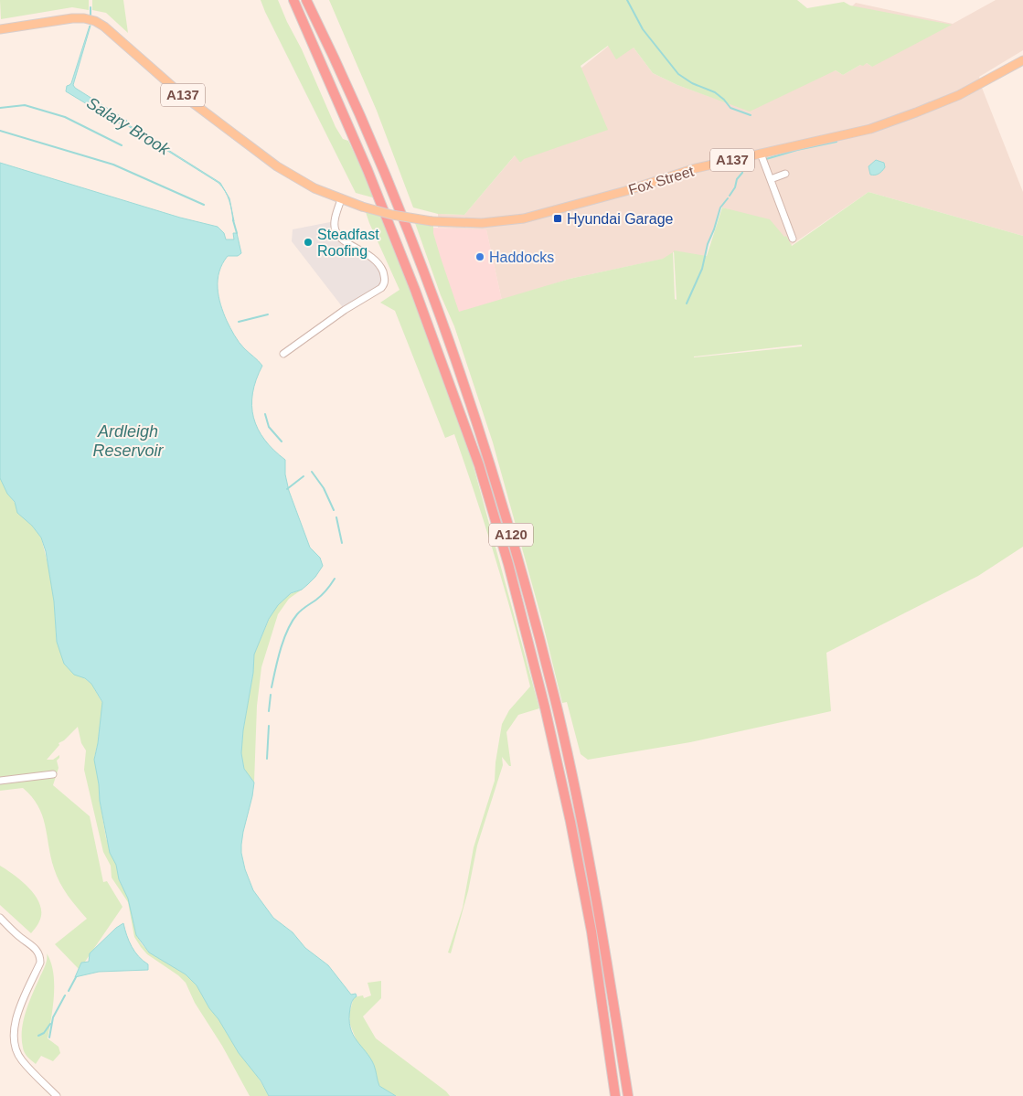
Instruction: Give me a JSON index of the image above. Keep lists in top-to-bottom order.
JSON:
{
  "streets": {
    "highway": ["A120"],
    "main road": ["A137", "Fox Street"]
  },
  "crossings": [
    ["A137", "Fox Street"]
  ],
  "water": ["Salary Brook", "Ardleigh Reservoir"],
  "places": {
    "transit": ["Hyundai Garage"],
    "other": ["Steadfast Roofing", "Haddocks"]
  }
}
